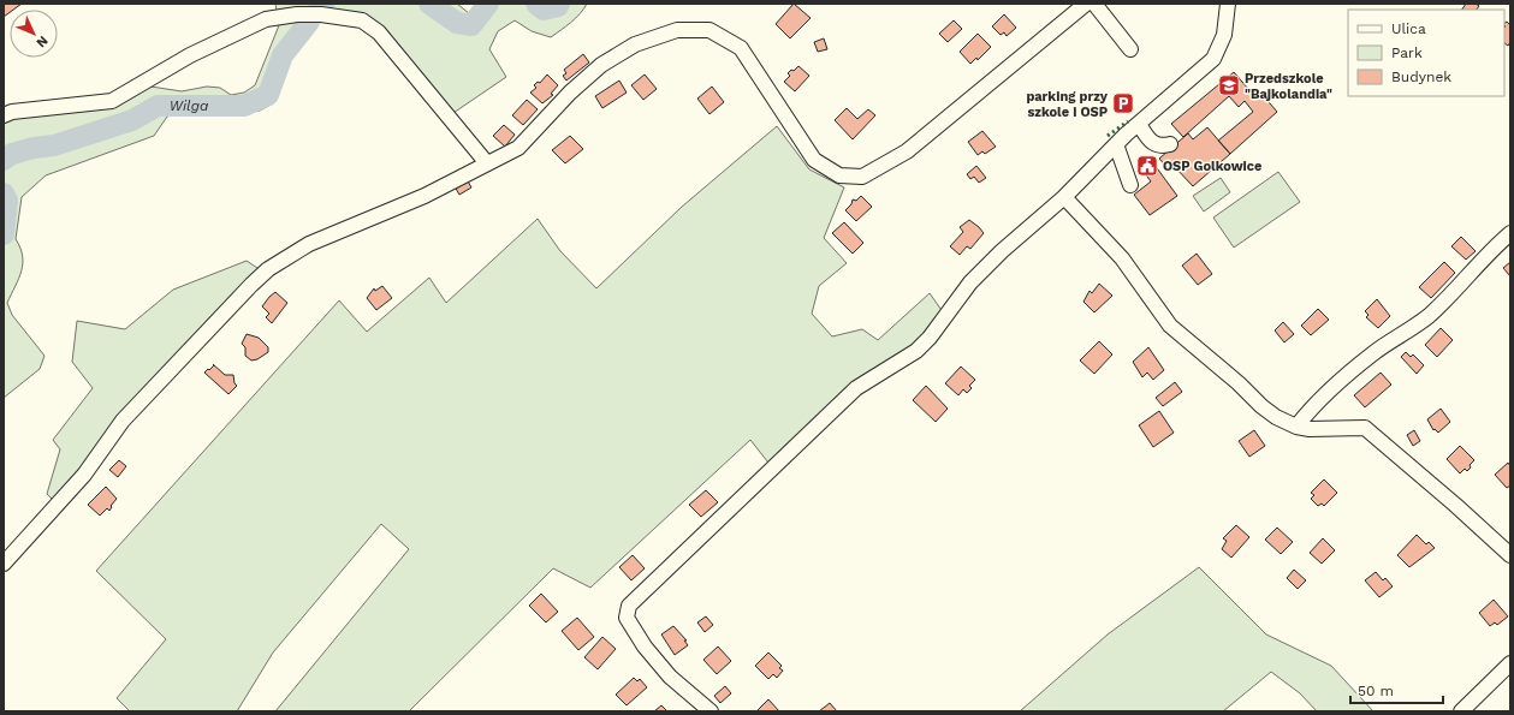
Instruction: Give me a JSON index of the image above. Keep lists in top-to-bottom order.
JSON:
{
  "water": ["Wilga"],
  "places": {
    "school or university": ["Przedszkole \"Bajkolandia\""],
    "parking": ["parking przy szkole i OSP"],
    "public building": ["OSP Golkowice"]
  },
  "legend": ["Ulica", "Park", "Budynek"],
  "scale_bar": "50 m",
  "north": "bottom right"
}
